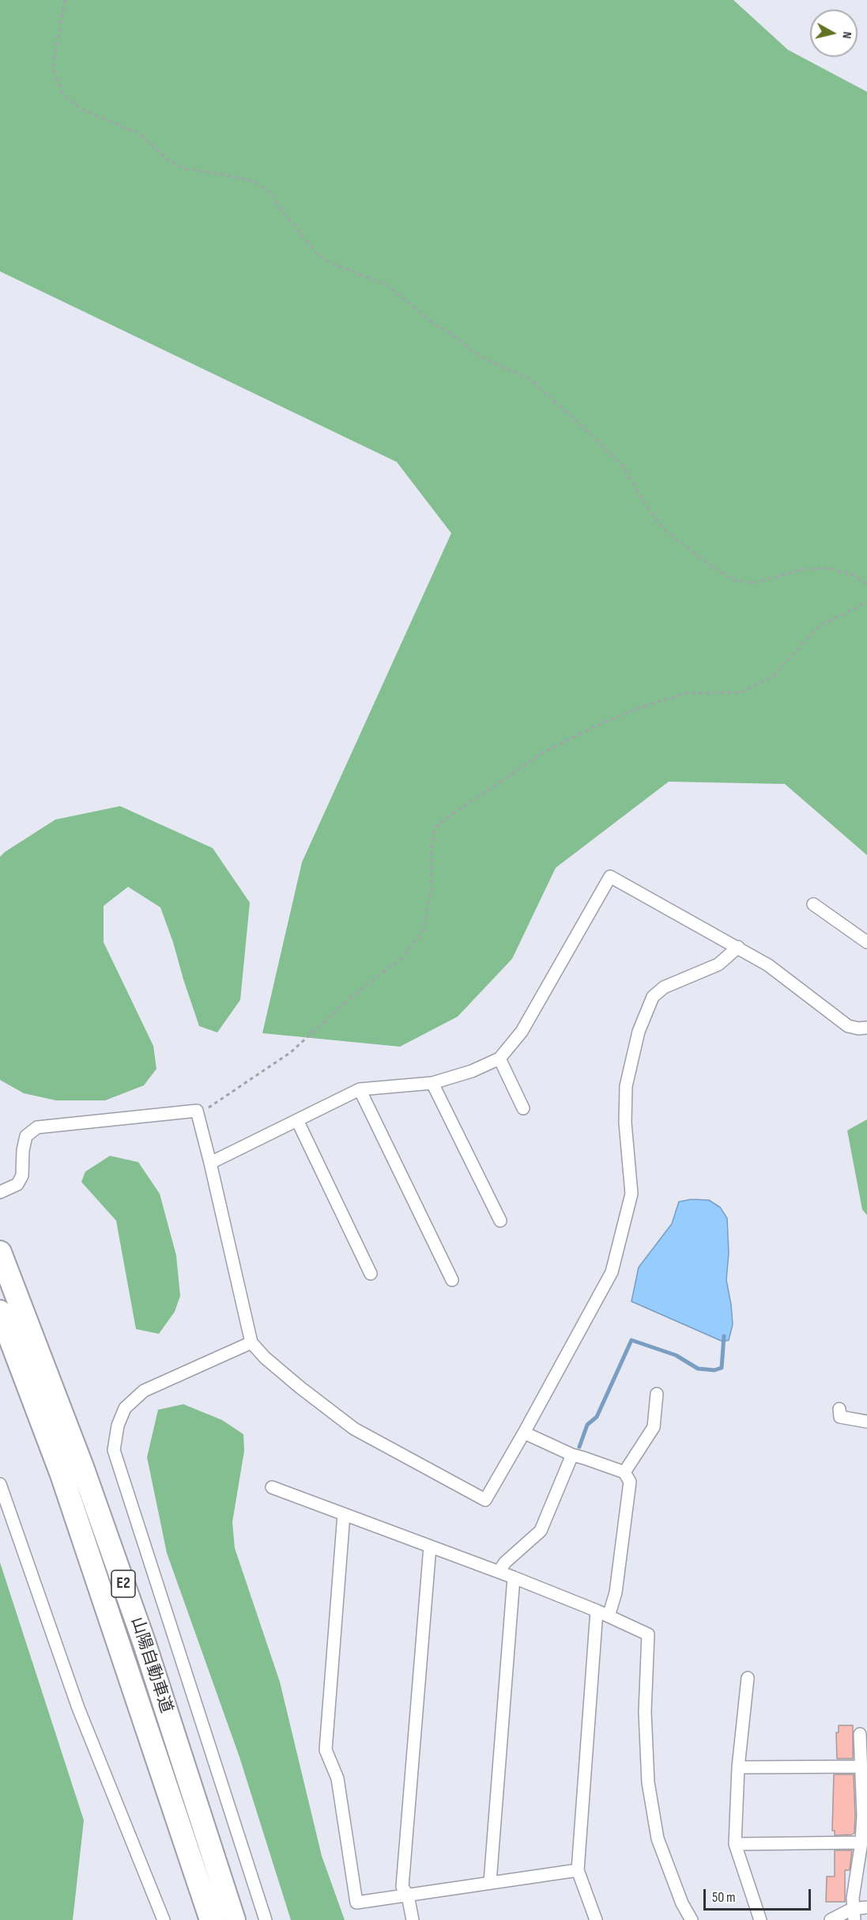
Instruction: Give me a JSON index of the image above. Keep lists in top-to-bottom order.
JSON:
{
  "streets": {
    "highway": ["E2", "山陽自動車道"]
  },
  "scale_bar": "50 m",
  "north": "right"
}
